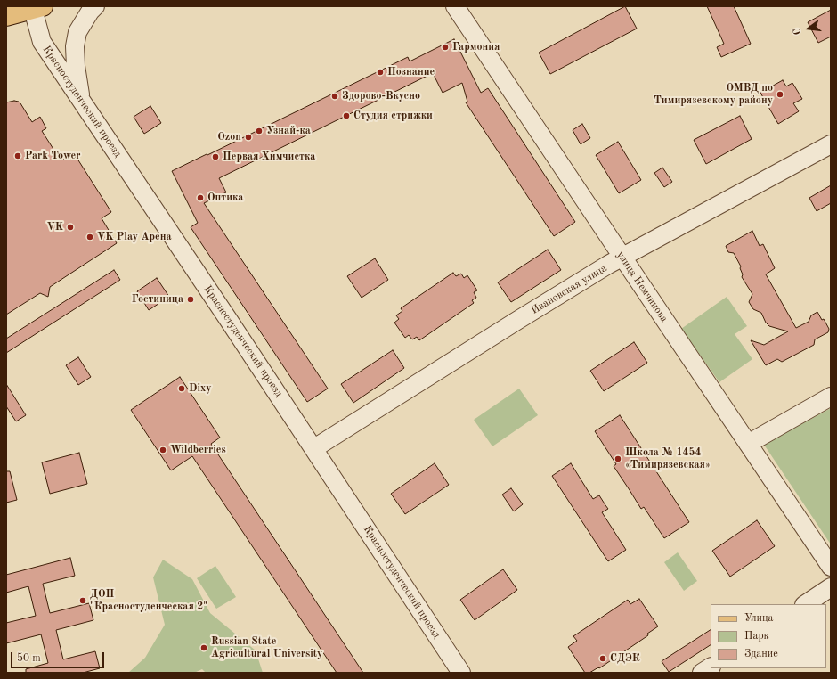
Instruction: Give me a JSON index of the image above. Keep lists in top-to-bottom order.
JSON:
{
  "streets": {
    "street": ["Красностуденческий проезд", "улица Немчинова", "Ивановская улица"]
  },
  "crossings": [
    ["Красностуденческий проезд", "Ивановская улица"],
    ["улица Немчинова", "Ивановская улица"]
  ],
  "places": [
    "Гармония",
    "Познание",
    "ОМВД по Тимирязевскому району",
    "Здорово-Вкусно",
    "Студия стрижки",
    "Узнай-ка",
    "Ozon",
    "Park Tower",
    "Первая Химчистка",
    "Оптика",
    "VK",
    "VK Play Арена",
    "Гостиница",
    "Dixy",
    "Wildberries",
    "Школа № 1454 «Тимирязевская»",
    "ДОП \"Красностуденческая 2\"",
    "Russian State Agricultural University",
    "СДЭК"
  ],
  "legend": ["Улица", "Парк", "Здание"],
  "scale_bar": "50 m",
  "north": "left"
}
